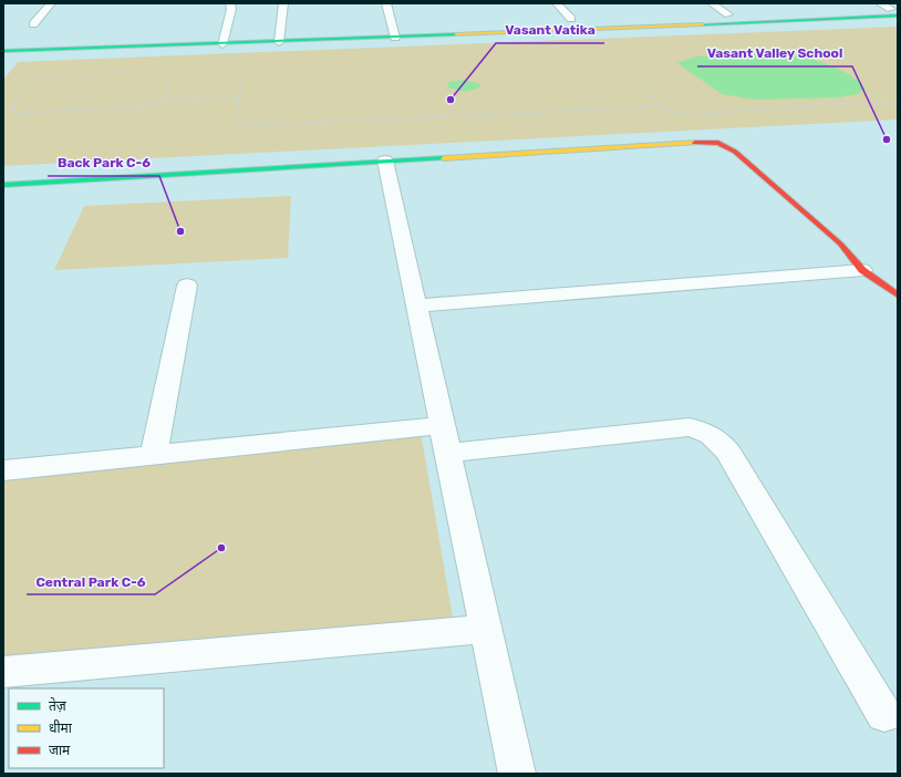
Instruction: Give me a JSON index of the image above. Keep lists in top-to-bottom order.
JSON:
{
  "places": [
    "Vasant Vatika",
    "Vasant Valley School",
    "Back Park C-6",
    "Central Park C-6"
  ],
  "legend": ["तेज़", "धीमा", "जाम"]
}
